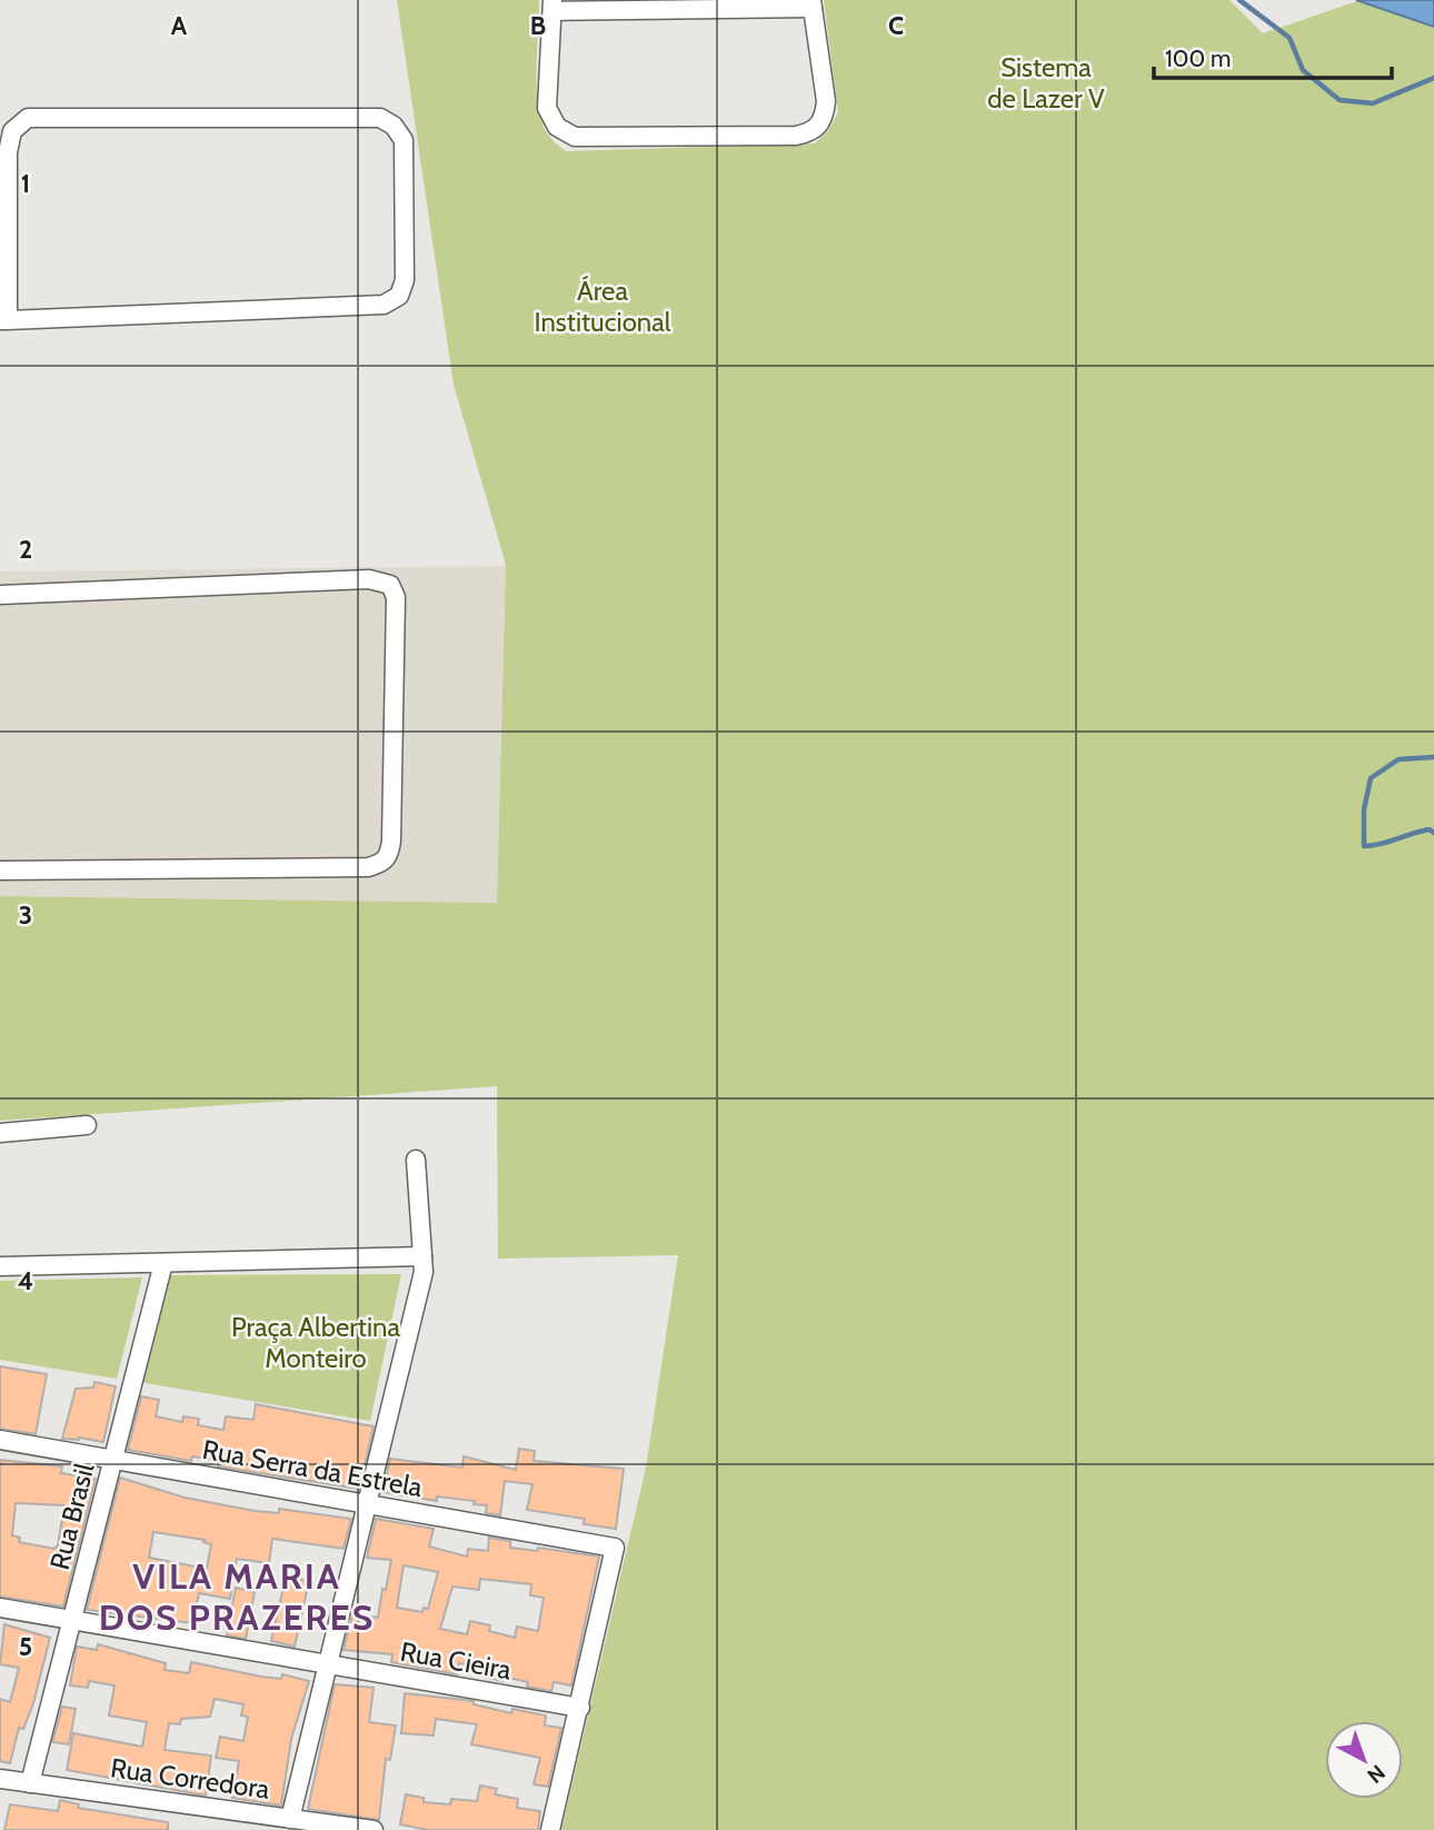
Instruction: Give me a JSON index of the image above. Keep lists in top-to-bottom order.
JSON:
{
  "streets": {
    "street": [
      "Rua Serra da Estrela",
      "Rua Brasil",
      "Rua Cieira",
      "Rua Corredora"
    ]
  },
  "crossings": [
    ["Rua Serra da Estrela", "Rua Brasil"],
    ["Rua Serra da Estrela", "Rua Cieira"],
    ["Rua Brasil", "Rua Cieira"],
    ["Rua Brasil", "Rua Corredora"]
  ],
  "districts": ["VILA MARIA DOS PRAZERES"],
  "parks": ["Sistema de Lazer V", "Área Institucional", "Praça Albertina Monteiro"],
  "scale_bar": "100 m",
  "north": "bottom right",
  "grid": {
    "columns": ["A", "B", "C"],
    "rows": [
      "1",
      "2",
      "3",
      "4",
      "5"
    ]
  }
}
